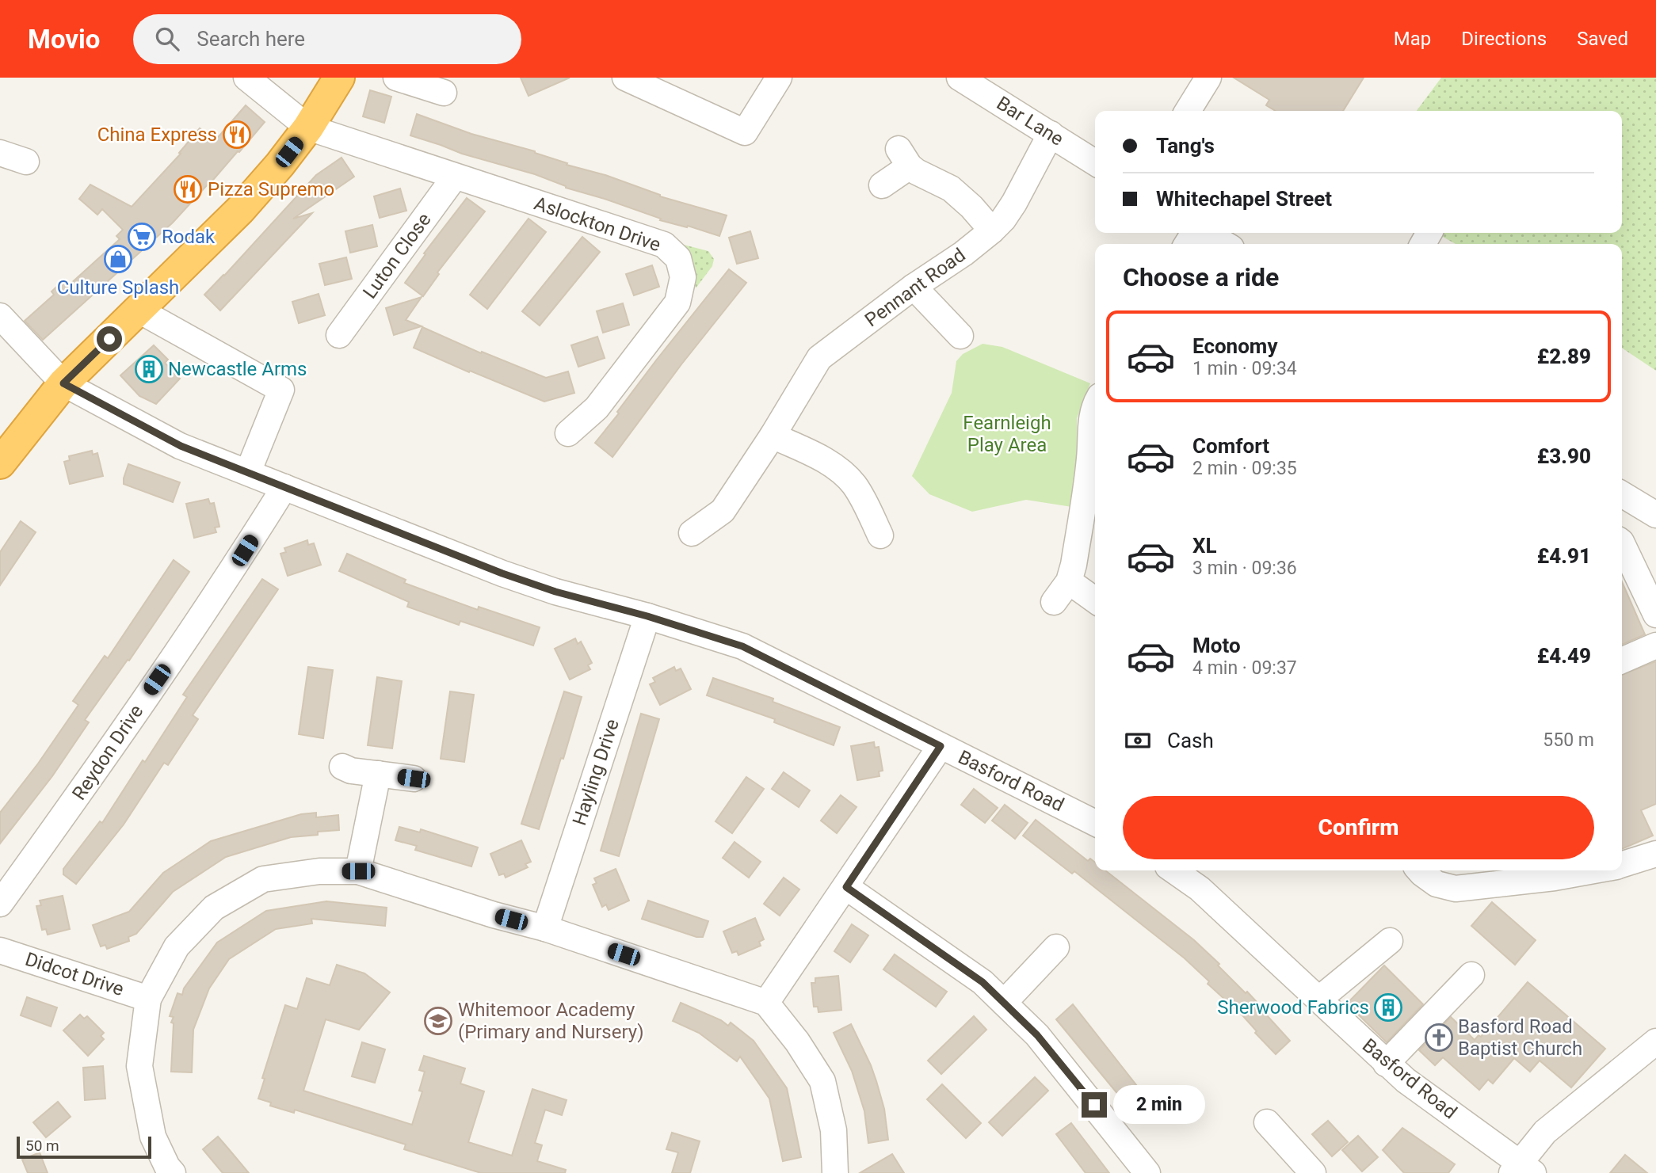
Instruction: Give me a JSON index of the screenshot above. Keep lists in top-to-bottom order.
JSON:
{
  "streets": {
    "street": [
      "Bar Lane",
      "Aslockton Drive",
      "Luton Close",
      "Pennant Road",
      "Reydon Drive",
      "Hayling Drive",
      "Basford Road",
      "Didcot Drive"
    ]
  },
  "crossings": [
    ["Bar Lane", "Pennant Road"],
    ["Aslockton Drive", "Luton Close"],
    ["Reydon Drive", "Basford Road"],
    ["Hayling Drive", "Basford Road"]
  ],
  "parks": ["Fearnleigh Play Area"],
  "places": {
    "restaurant": ["China Express", "Pizza Supremo"],
    "supermarket": ["Rodak"],
    "shop": ["Culture Splash"],
    "building": ["Newcastle Arms", "Sherwood Fabrics"],
    "school or university": ["Whitemoor Academy (Primary and Nursery)"],
    "church": ["Basford Road Baptist Church"]
  },
  "scale_bar": "50 m",
  "page": {
    "header": "Movio",
    "search": "Search here",
    "nav": ["Map", "Directions", "Saved"],
    "banner": ["Tang's", "Whitechapel Street"],
    "heading": "Choose a ride",
    "list": [
      {
        "name": "Economy",
        "note": "1 min · 09:34",
        "value": "£2.89"
      },
      {
        "name": "Comfort",
        "note": "2 min · 09:35",
        "value": "£3.90"
      },
      {
        "name": "XL",
        "note": "3 min · 09:36",
        "value": "£4.91"
      },
      {
        "name": "Moto",
        "note": "4 min · 09:37",
        "value": "£4.49"
      }
    ],
    "pay": ["Cash", "550 m"],
    "buttons": "Confirm",
    "bubble": "2 min",
    "scale": "50 m"
  }
}
